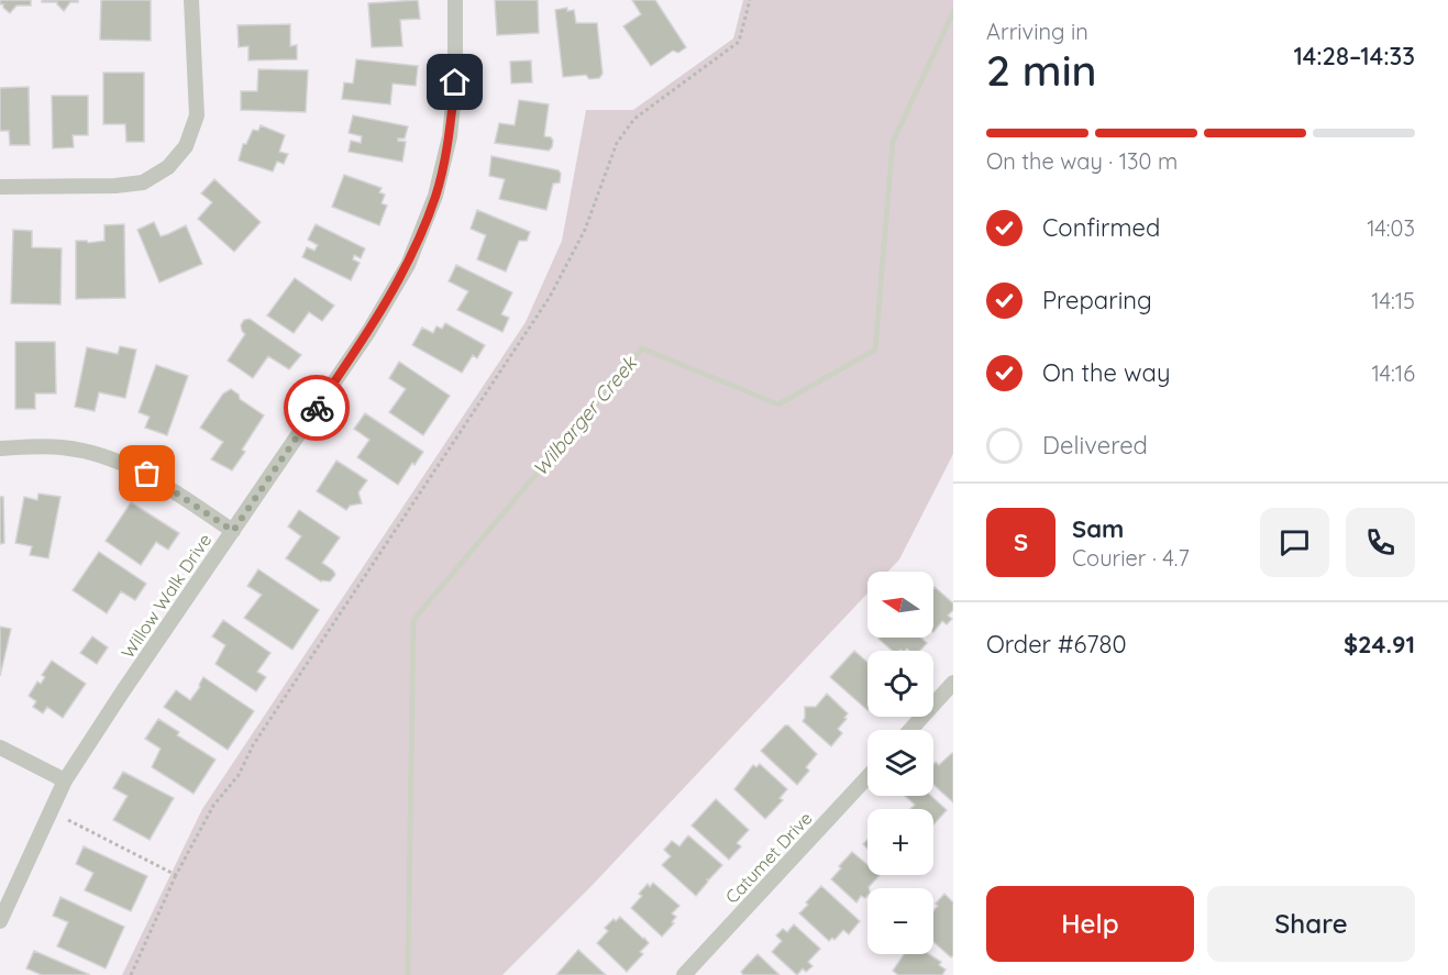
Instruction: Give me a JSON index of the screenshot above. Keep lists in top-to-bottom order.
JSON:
{
  "streets": {
    "street": ["Willow Walk Drive", "Catumet Drive"]
  },
  "water": ["Wilbarger Creek"],
  "north": "left",
  "page": {
    "heading": ["2 min", "Arriving in", "14:28–14:33"],
    "panel": [
      "Sam",
      "Courier · 4.7",
      "Order #6780",
      "$24.91"
    ],
    "bar": "On the way · 130 m",
    "list": [
      ["Confirmed", "14:03"],
      ["Preparing", "14:15"],
      ["On the way", "14:16"],
      "Delivered"
    ],
    "round": "S",
    "map_buttons": ["+", "−"],
    "buttons": ["Help", "Share"]
  }
}
